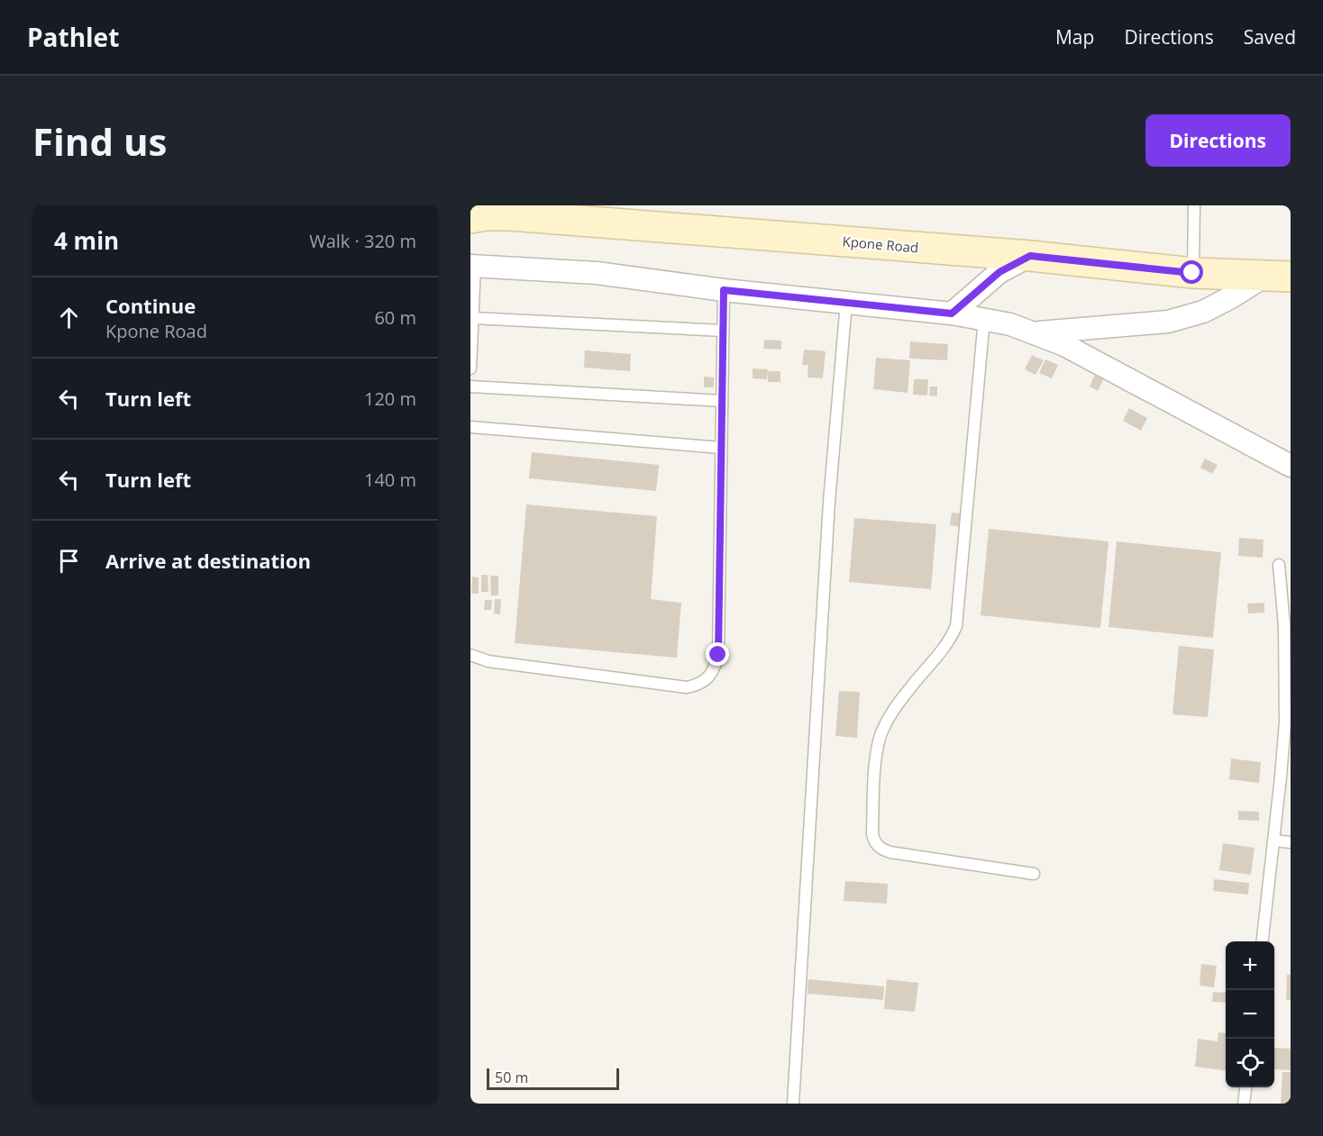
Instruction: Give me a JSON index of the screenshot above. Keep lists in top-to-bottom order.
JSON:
{
  "streets": {
    "main road": ["Kpone Road"]
  },
  "scale_bar": "50 m",
  "page": {
    "header": "Pathlet",
    "nav": ["Map", "Directions", "Saved"],
    "buttons": "Directions",
    "title": "Find us",
    "heading": ["4 min", "Walk · 320 m"],
    "list": [
      ["Continue", "Kpone Road", "60 m"],
      ["Turn left", "120 m"],
      ["Turn left", "140 m"],
      "Arrive at destination"
    ],
    "map_buttons": ["+", "−"],
    "scale": "50 m"
  }
}
